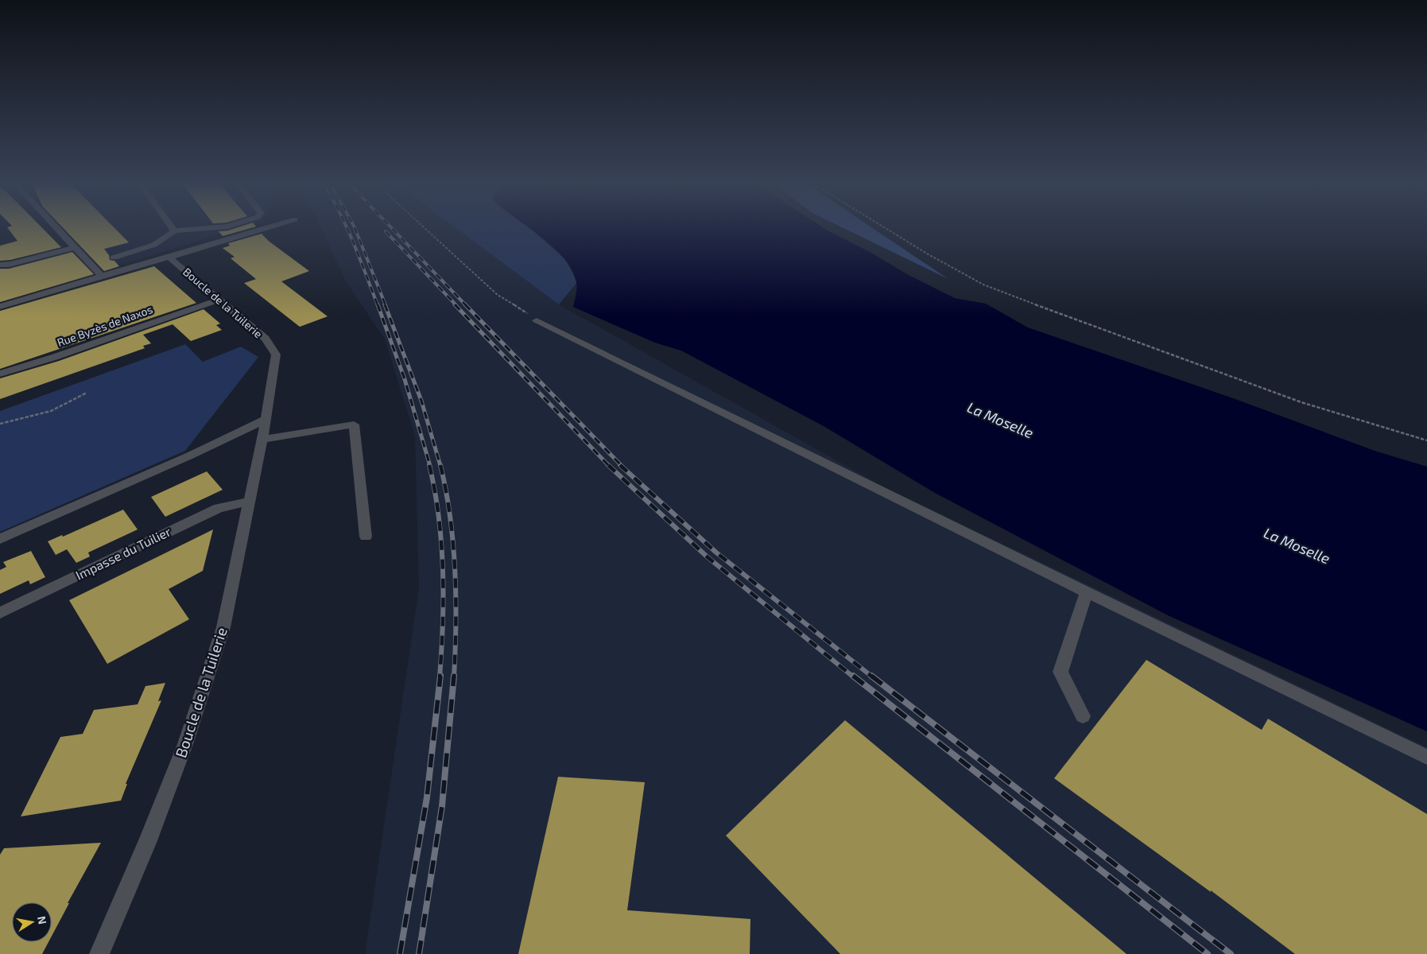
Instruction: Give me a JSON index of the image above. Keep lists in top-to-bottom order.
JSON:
{
  "streets": {
    "street": ["Boucle de la Tuilerie", "Rue Byzès de Naxos", "Impasse du Tuilier"]
  },
  "crossings": [
    ["Boucle de la Tuilerie", "Rue Byzès de Naxos"],
    ["Boucle de la Tuilerie", "Impasse du Tuilier"]
  ],
  "water": ["La Moselle"],
  "north": "right"
}
